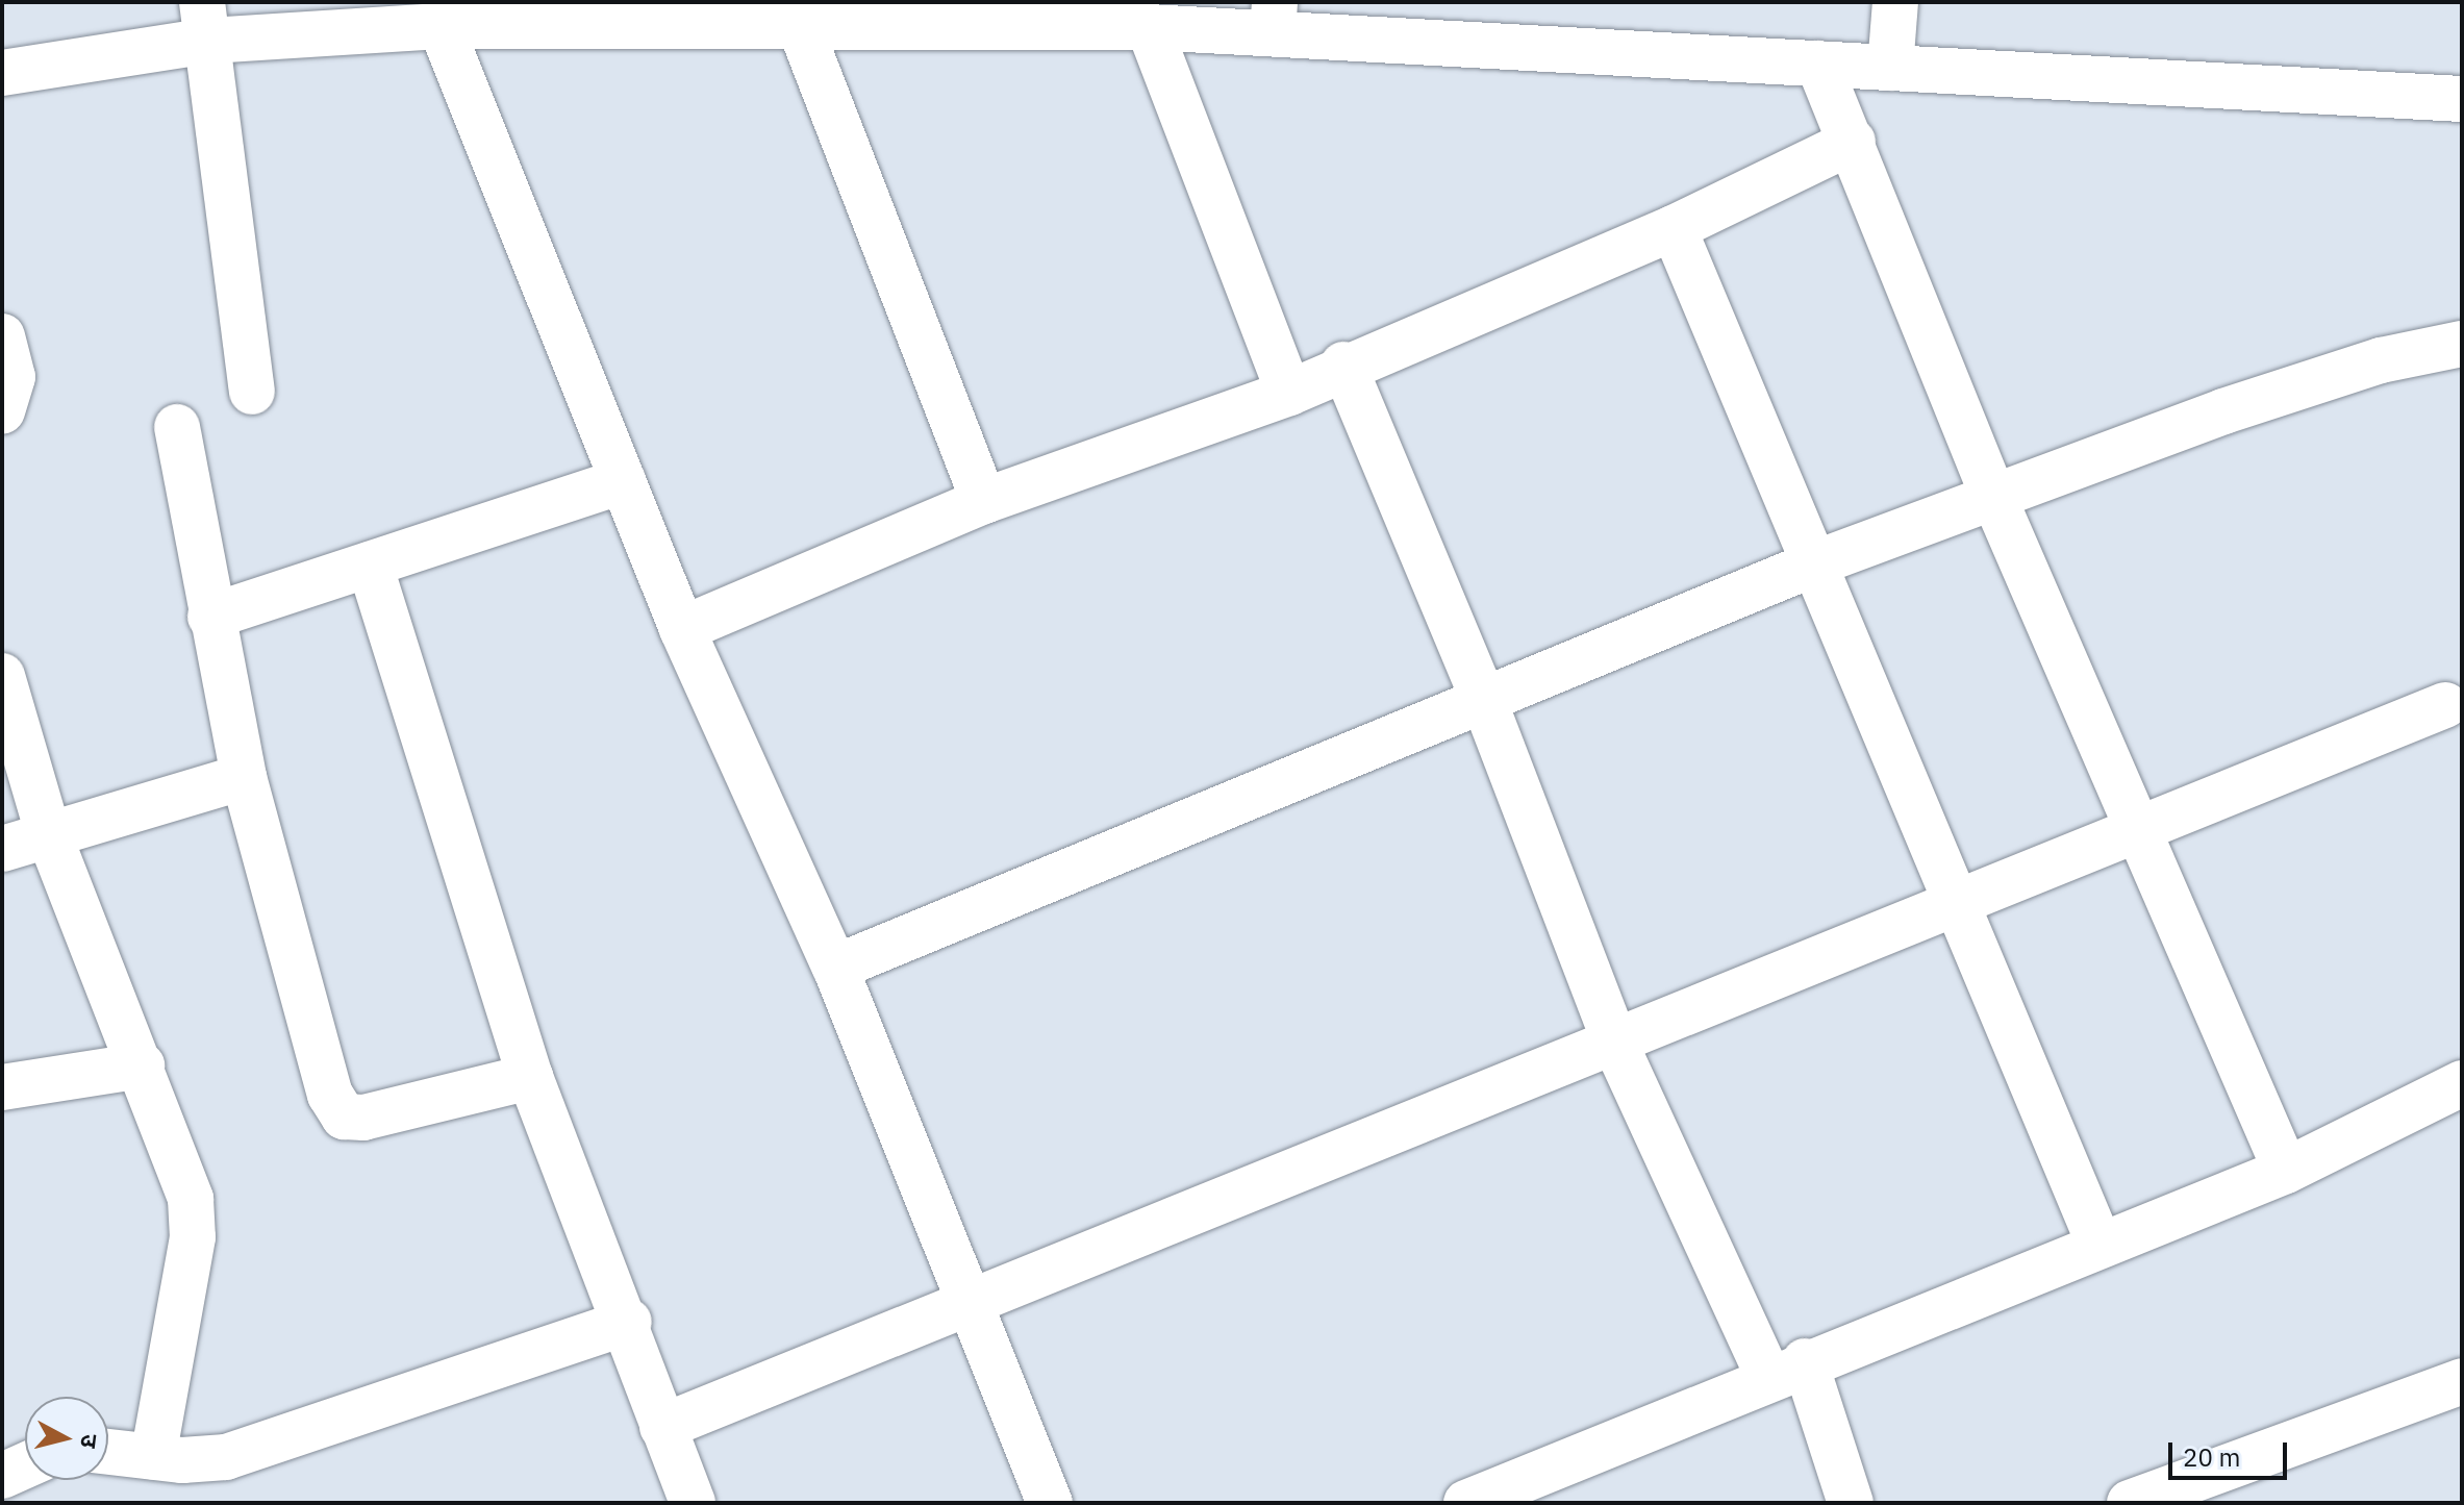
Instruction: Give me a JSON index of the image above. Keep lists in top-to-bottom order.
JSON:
{
  "scale_bar": "20 m",
  "north": "right"
}
